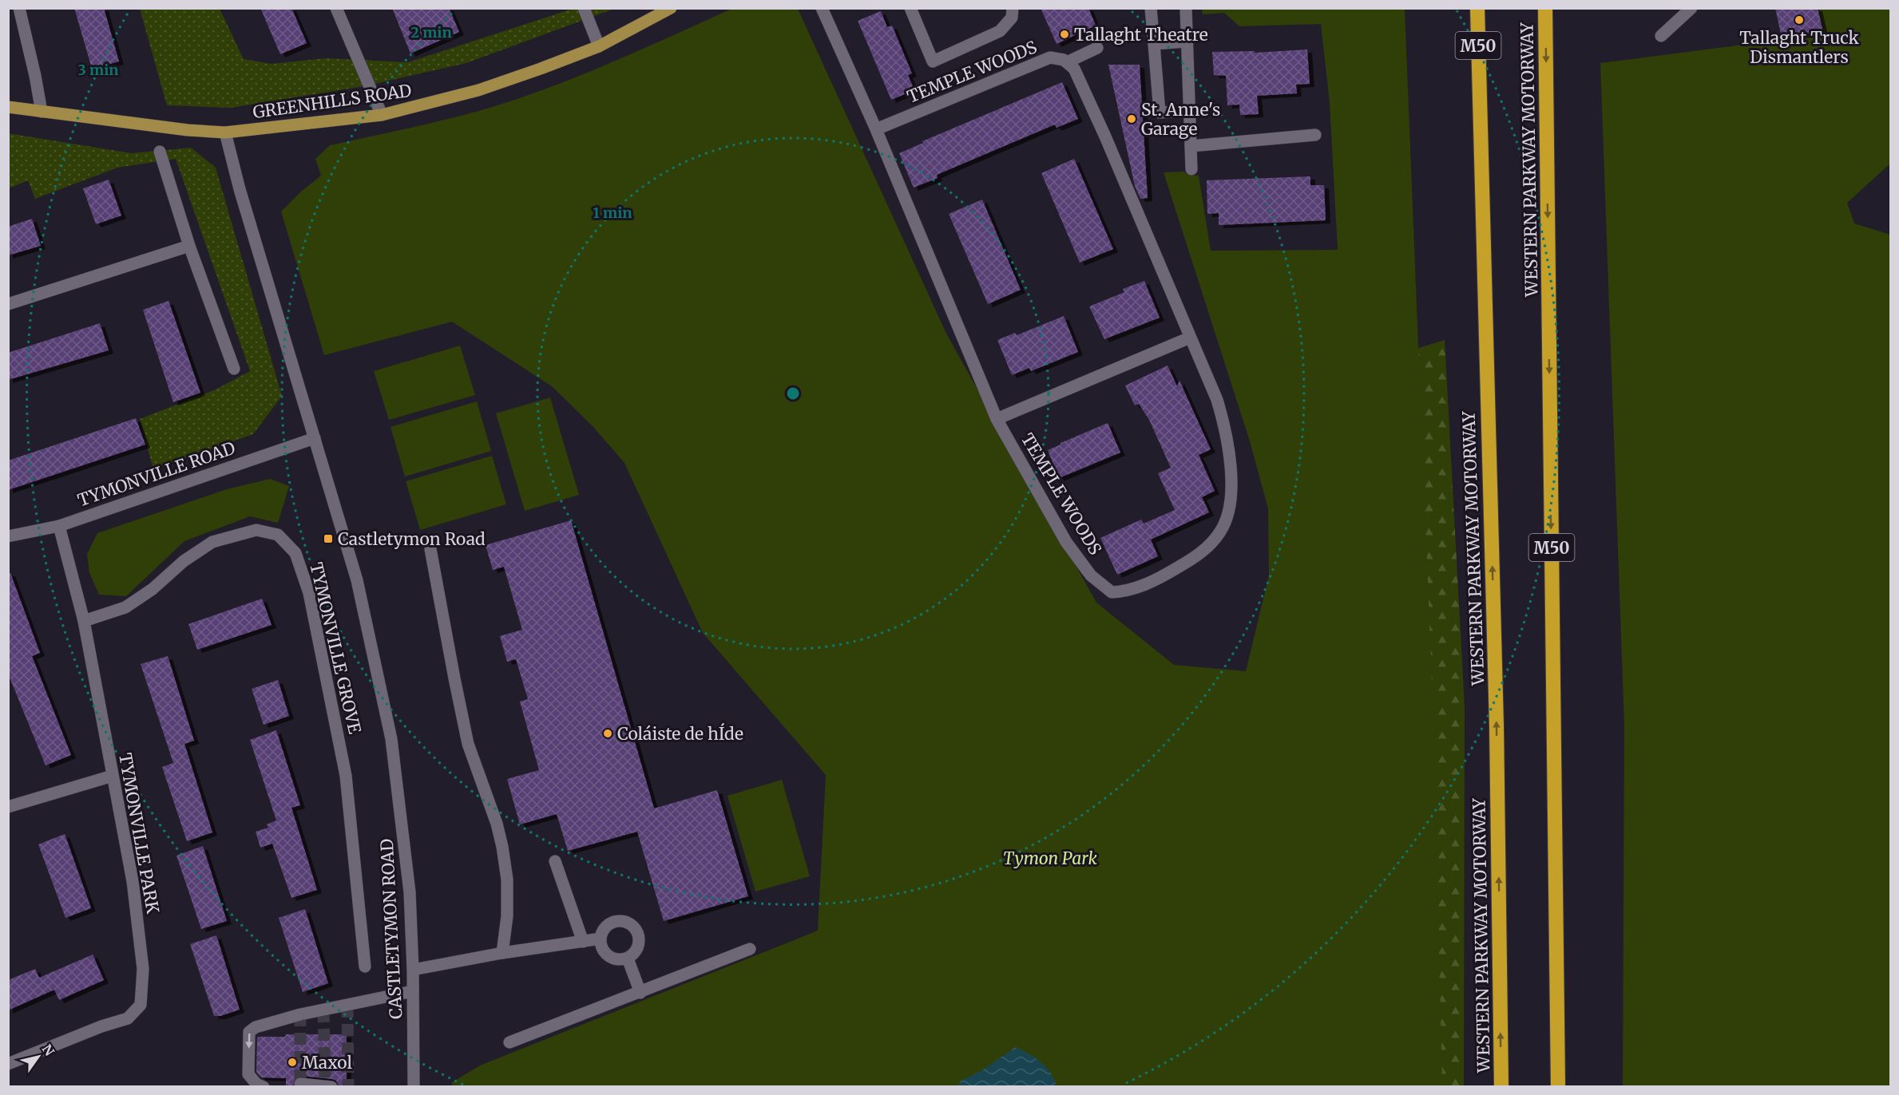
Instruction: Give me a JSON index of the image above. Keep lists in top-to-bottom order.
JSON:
{
  "streets": {
    "highway": ["M50", "WESTERN PARKWAY MOTORWAY"],
    "main road": ["GREENHILLS ROAD"],
    "street": [
      "TEMPLE WOODS",
      "TYMONVILLE ROAD",
      "TYMONVILLE GROVE",
      "TYMONVILLE PARK",
      "CASTLETYMON ROAD"
    ]
  },
  "crossings": [
    ["GREENHILLS ROAD", "CASTLETYMON ROAD"],
    ["TYMONVILLE ROAD", "TYMONVILLE PARK"],
    ["TYMONVILLE ROAD", "CASTLETYMON ROAD"],
    ["TYMONVILLE GROVE", "TYMONVILLE PARK"]
  ],
  "parks": ["Tymon Park"],
  "places": {
    "other": [
      "Tallaght Truck Dismantlers",
      "Tallaght Theatre",
      "St. Anne's Garage",
      "Coláiste de hÍde",
      "Maxol"
    ],
    "transit": ["Castletymon Road"]
  },
  "north": "top right",
  "rings": ["2 min", "3 min", "1 min"]
}
